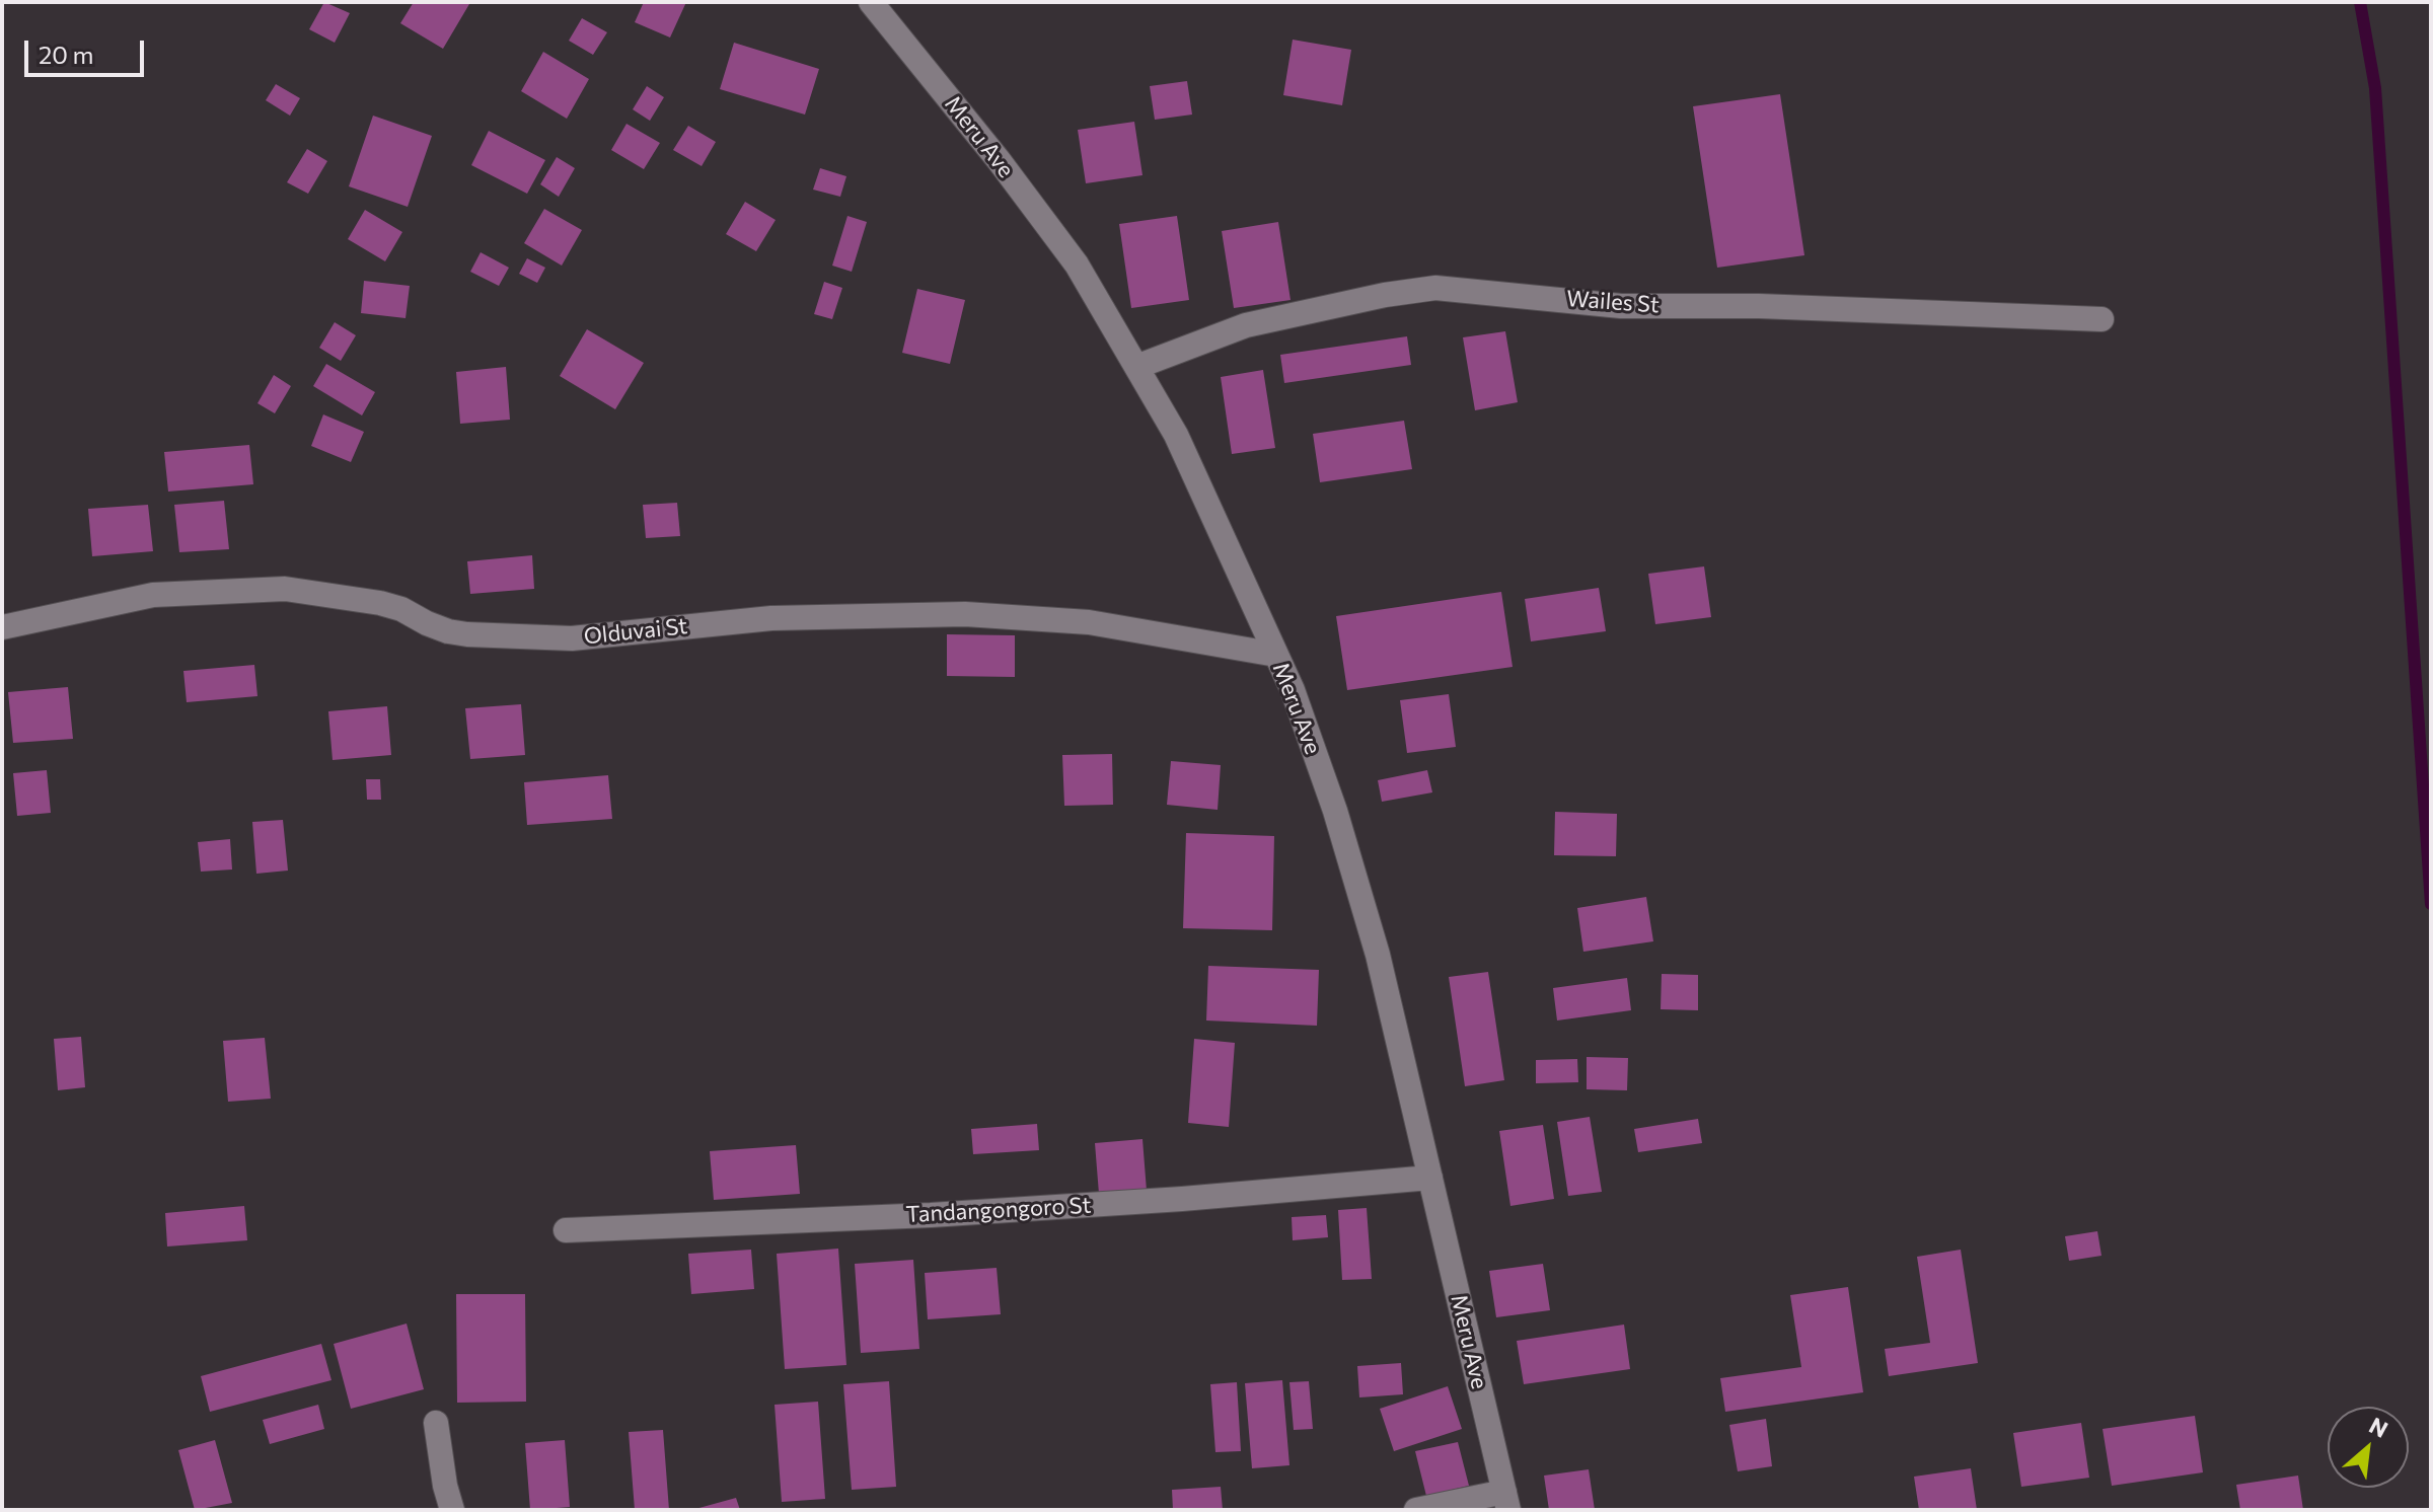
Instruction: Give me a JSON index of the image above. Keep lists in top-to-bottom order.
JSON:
{
  "streets": {
    "street": [
      "Meru Ave",
      "Wailes St",
      "Olduvai St",
      "Tandangongoro St"
    ]
  },
  "crossings": [
    ["Meru Ave", "Wailes St"],
    ["Meru Ave", "Olduvai St"],
    ["Meru Ave", "Tandangongoro St"]
  ],
  "scale_bar": "20 m",
  "north": "top right"
}
